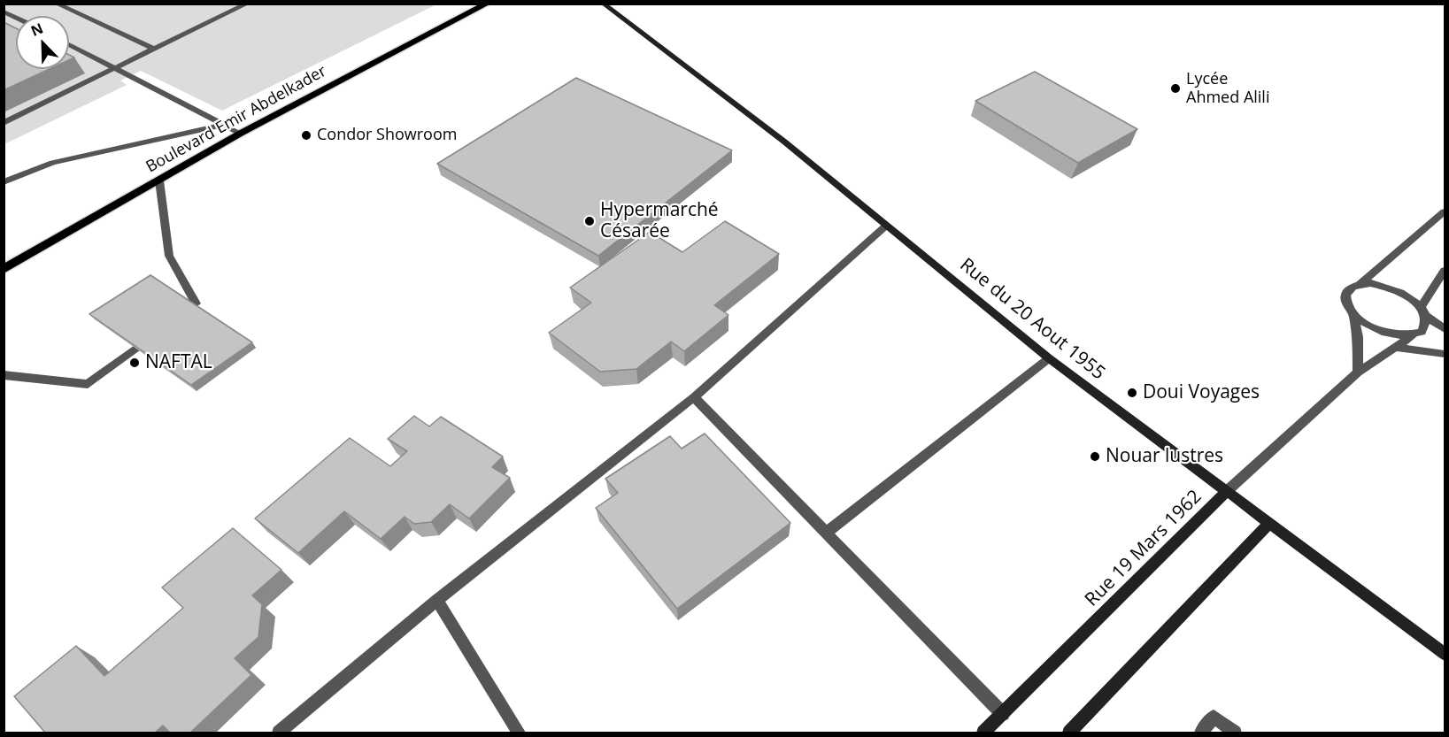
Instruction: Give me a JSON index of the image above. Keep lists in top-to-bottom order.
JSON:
{
  "streets": {
    "main road": ["Boulevard Emir Abdelkader"],
    "street": ["Rue du 20 Aout 1955", "Rue 19 Mars 1962"]
  },
  "crossings": [
    ["Rue du 20 Aout 1955", "Rue 19 Mars 1962"]
  ],
  "places": [
    "Lycée Ahmed Alili",
    "Condor Showroom",
    "Hypermarché Césarée",
    "NAFTAL",
    "Doui Voyages",
    "Nouar lustres"
  ],
  "north": "top left"
}
